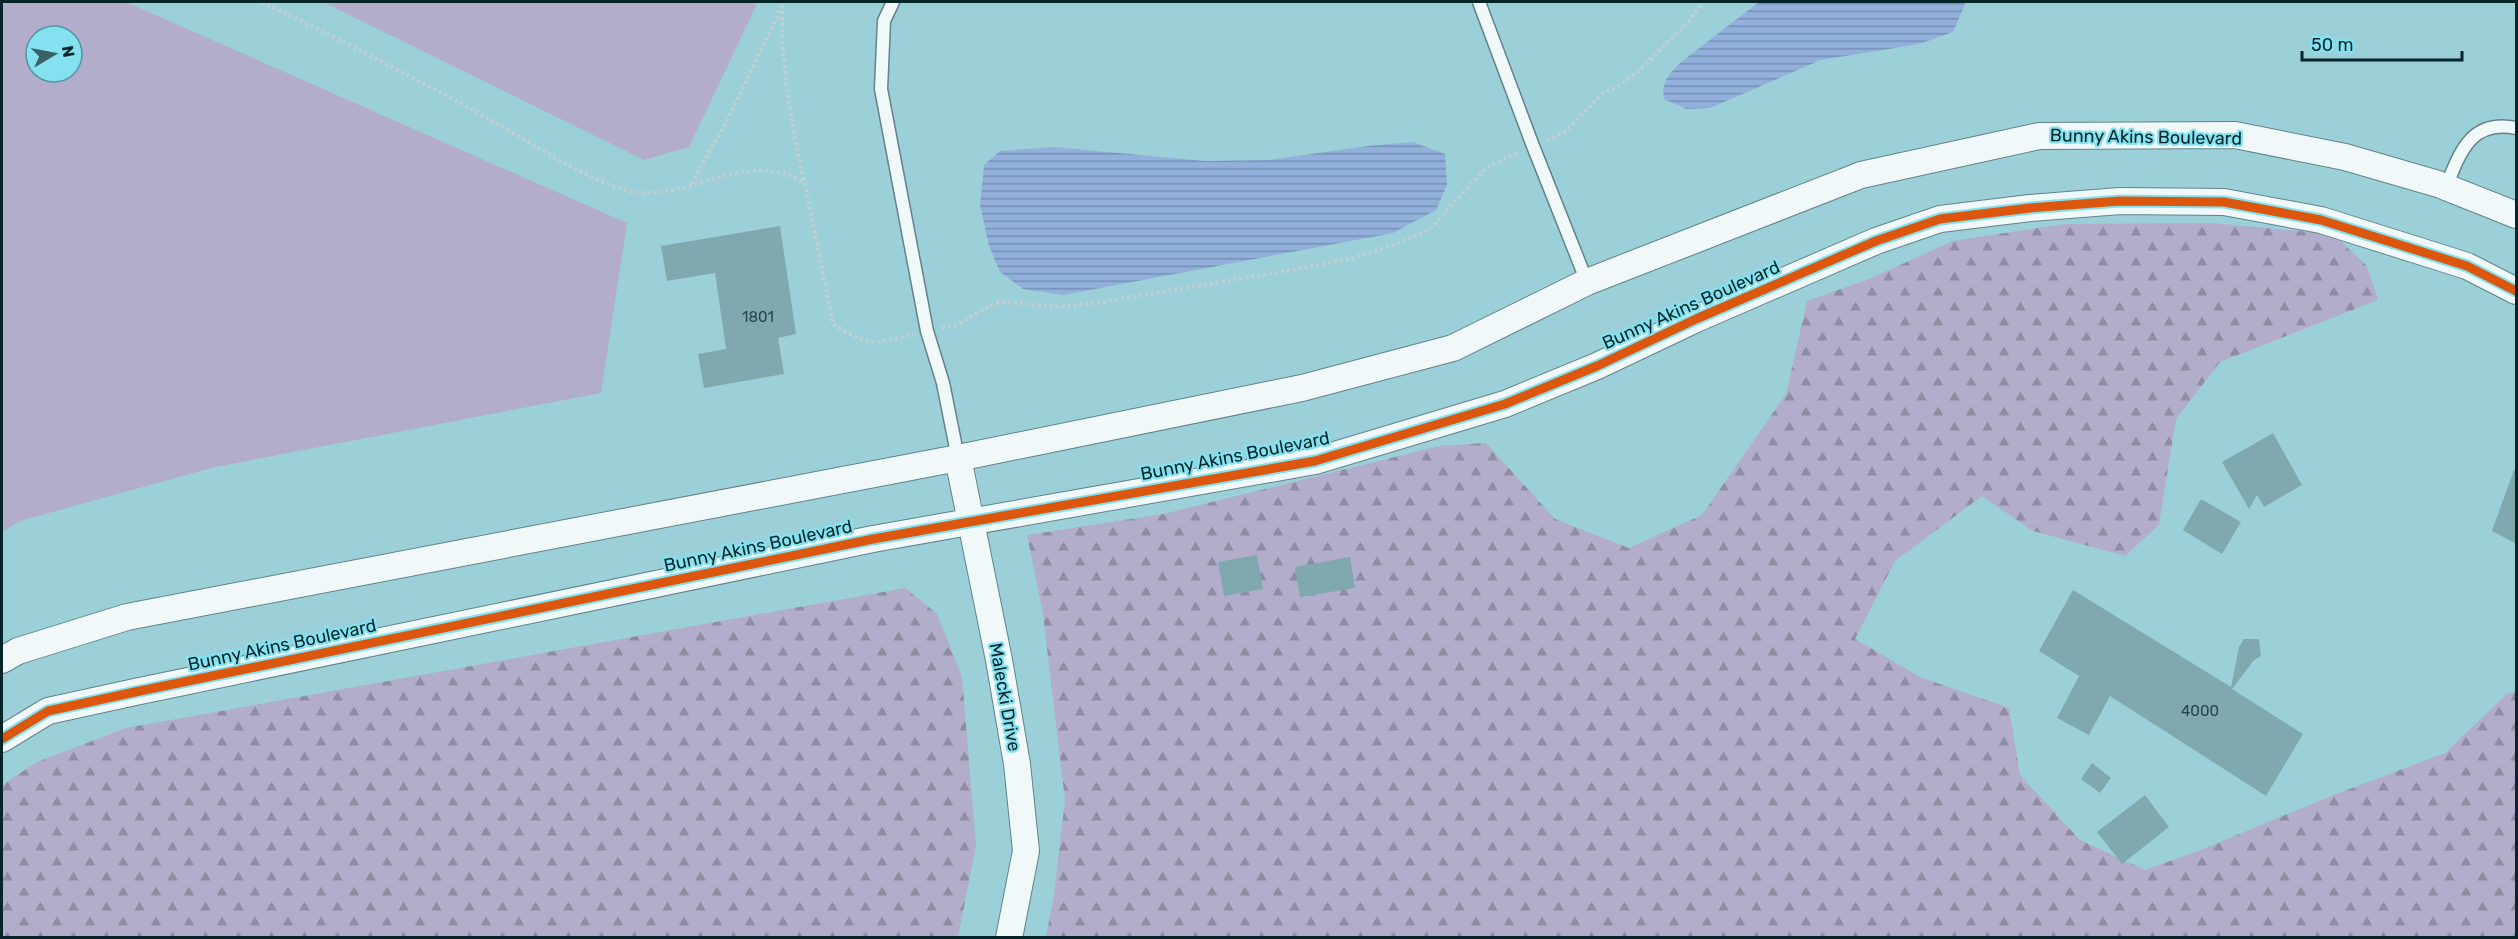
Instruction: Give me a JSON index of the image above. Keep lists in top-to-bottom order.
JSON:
{
  "streets": {
    "street": ["Bunny Akins Boulevard", "Malecki Drive"]
  },
  "crossings": [
    ["Bunny Akins Boulevard", "Malecki Drive"]
  ],
  "house_numbers": ["1801", "4000"],
  "scale_bar": "50 m",
  "north": "right"
}
